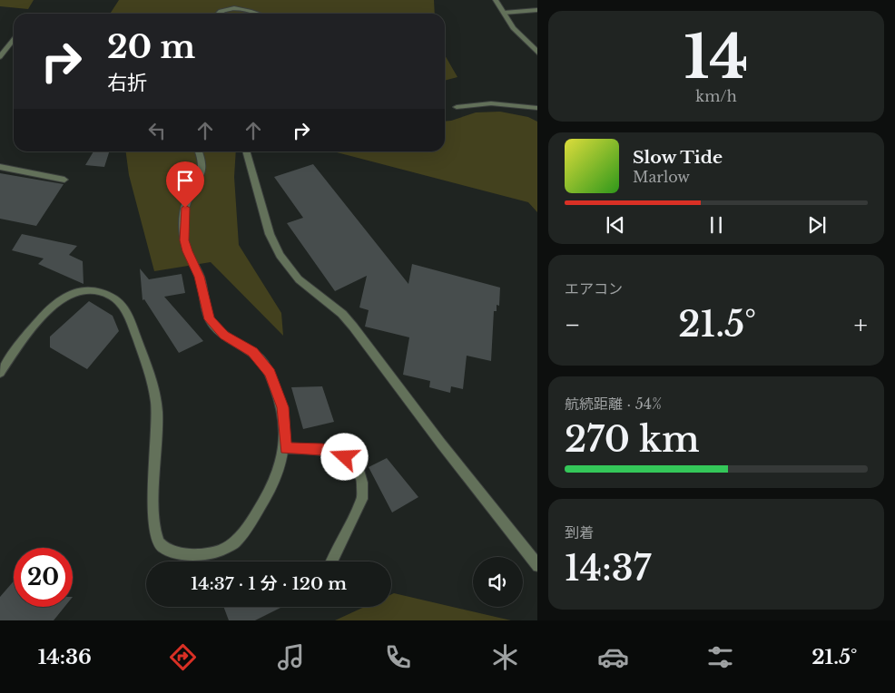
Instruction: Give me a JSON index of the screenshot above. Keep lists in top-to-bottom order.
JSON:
{
  "page": {
    "tile": [
      ["14", "km/h"],
      "エアコン",
      ["航続距離 · 54%", "270 km"],
      ["到着", "14:37"]
    ],
    "turn": ["20 m", "右折"],
    "song": ["Slow Tide", "Marlow"],
    "heat": ["−", "21.5°", "+"],
    "limit": "20",
    "trip": "14:37 · 1 分 · 120 m",
    "tabs": ["14:36", "21.5°"]
  }
}
